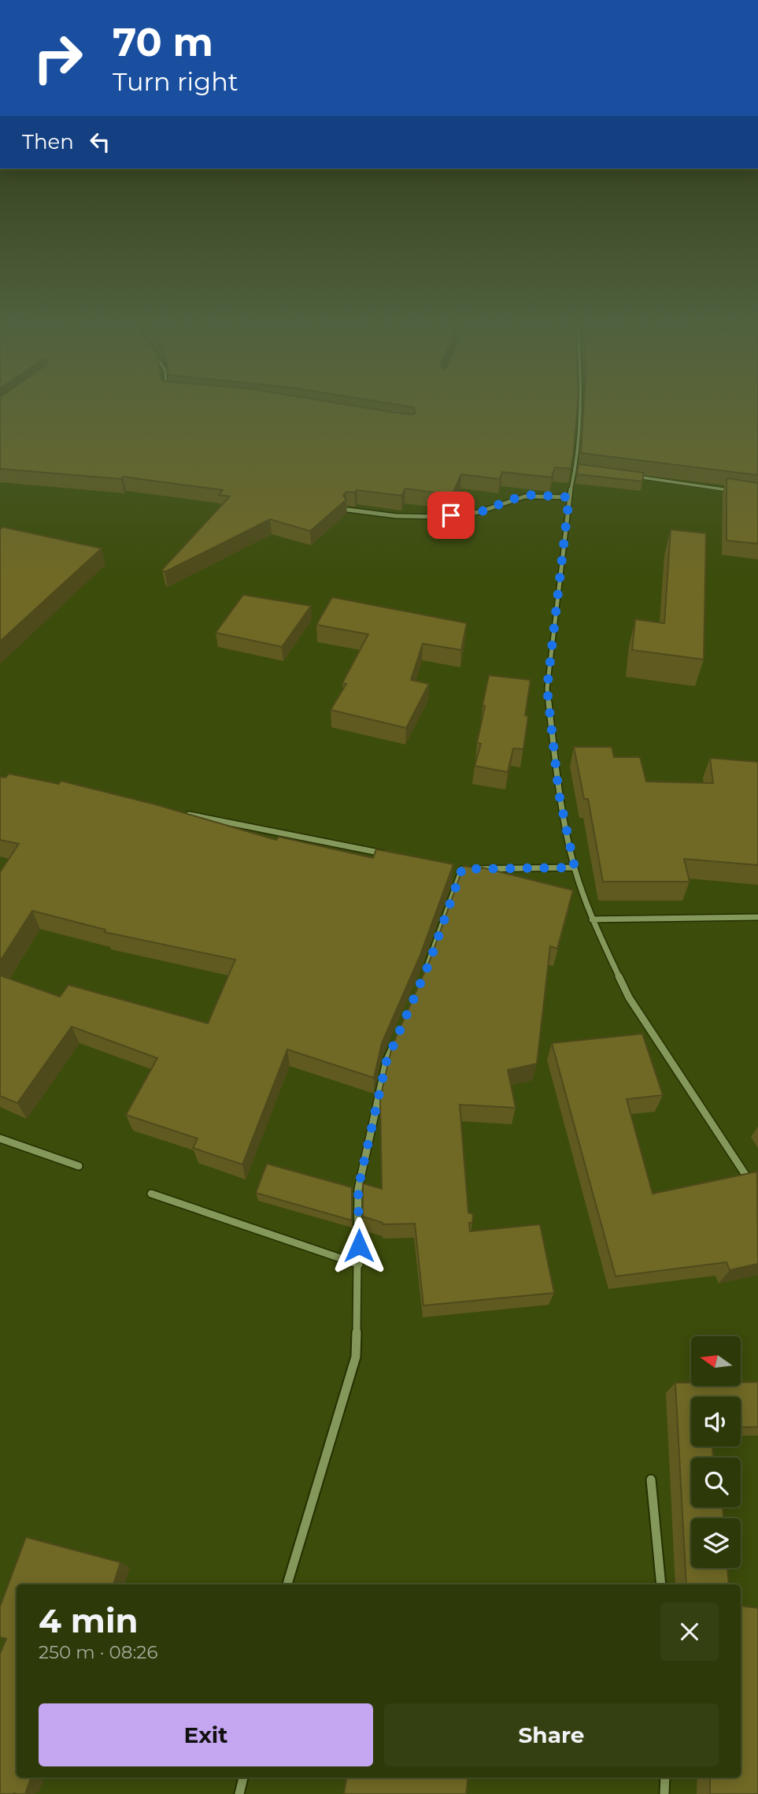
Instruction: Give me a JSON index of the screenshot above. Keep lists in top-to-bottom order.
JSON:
{
  "north": "left",
  "page": {
    "turn": ["70 m", "Turn right"],
    "then": "Then",
    "heading": ["4 min", "250 m · 08:26"],
    "buttons": ["Exit", "Share"]
  }
}
